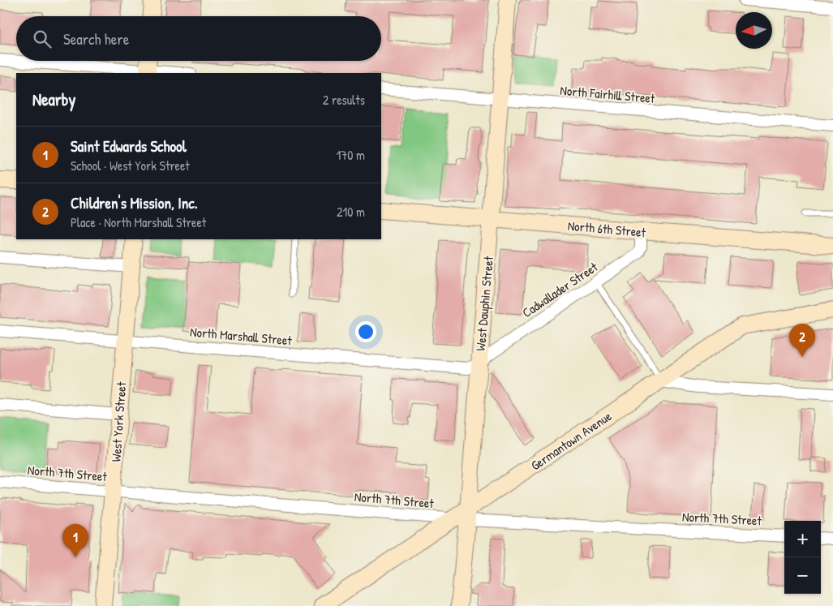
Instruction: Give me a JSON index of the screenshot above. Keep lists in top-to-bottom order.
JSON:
{
  "streets": {
    "street": [
      "North Fairhill Street",
      "North 6th Street",
      "Cadwallader Street",
      "West Dauphin Street",
      "North Marshall Street",
      "West York Street",
      "Germantown Avenue",
      "North 7th Street"
    ]
  },
  "crossings": [
    ["North Fairhill Street", "West Dauphin Street"],
    ["North 6th Street", "Cadwallader Street"],
    ["North 6th Street", "West Dauphin Street"],
    ["Cadwallader Street", "West Dauphin Street"],
    ["Cadwallader Street", "North Marshall Street"],
    ["West Dauphin Street", "North Marshall Street"],
    ["West Dauphin Street", "Germantown Avenue"],
    ["West Dauphin Street", "North 7th Street"],
    ["North Marshall Street", "West York Street"],
    ["West York Street", "North 7th Street"],
    ["Germantown Avenue", "North 7th Street"]
  ],
  "north": "left",
  "page": {
    "search": "Search here",
    "heading": ["Nearby", "2 results"],
    "list": [
      {
        "mark": "1",
        "name": "Saint Edwards School",
        "note": "School · West York Street",
        "value": "170 m"
      },
      {
        "mark": "2",
        "name": "Children's Mission, Inc.",
        "note": "Place · North Marshall Street",
        "value": "210 m"
      }
    ],
    "pins": ["2", "1"],
    "map_buttons": ["+", "−"]
  }
}
